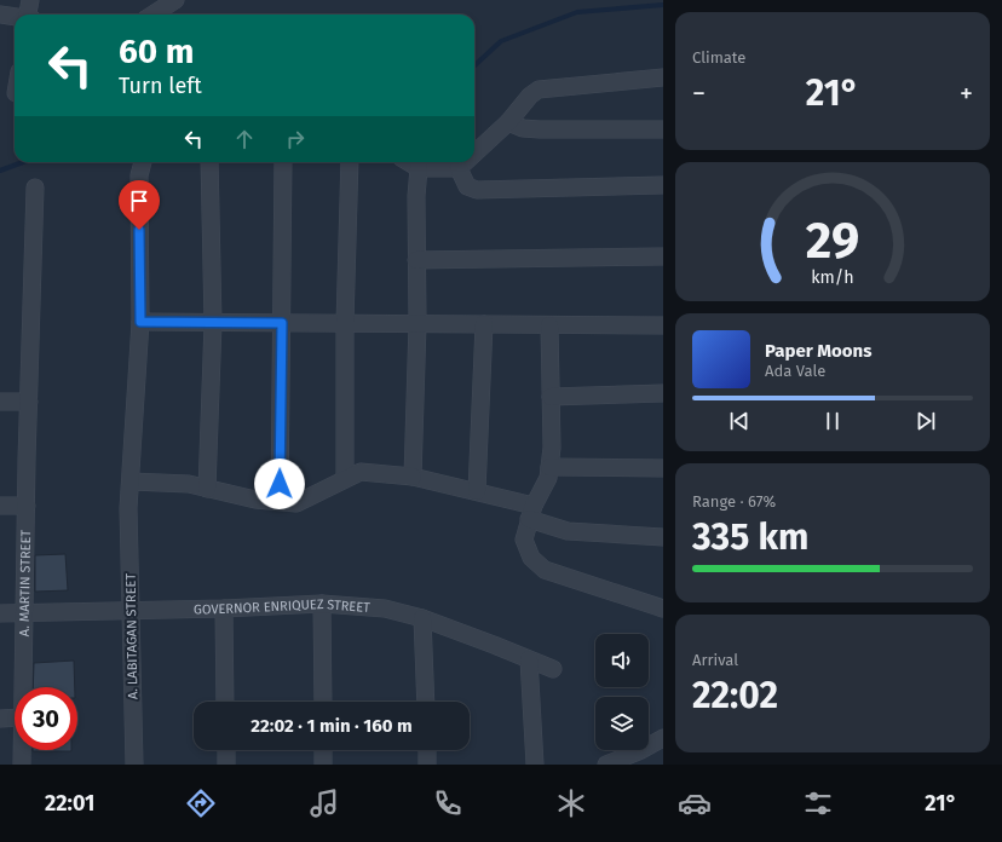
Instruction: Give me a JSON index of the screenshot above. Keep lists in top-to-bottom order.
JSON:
{
  "streets": {
    "street": ["A. MARTIN STREET", "GOVERNOR ENRIQUEZ STREET", "A. LABITAGAN STREET"]
  },
  "crossings": [
    ["A. MARTIN STREET", "GOVERNOR ENRIQUEZ STREET"],
    ["GOVERNOR ENRIQUEZ STREET", "A. LABITAGAN STREET"]
  ],
  "page": {
    "tile": [
      "Climate",
      ["Range · 67%", "335 km"],
      ["Arrival", "22:02"]
    ],
    "turn": ["60 m", "Turn left"],
    "heat": ["−", "21°", "+"],
    "song": ["Paper Moons", "Ada Vale"],
    "limit": "30",
    "trip": "22:02 · 1 min · 160 m",
    "tabs": ["22:01", "21°"],
    "gauge": ["29", "km/h"]
  }
}
